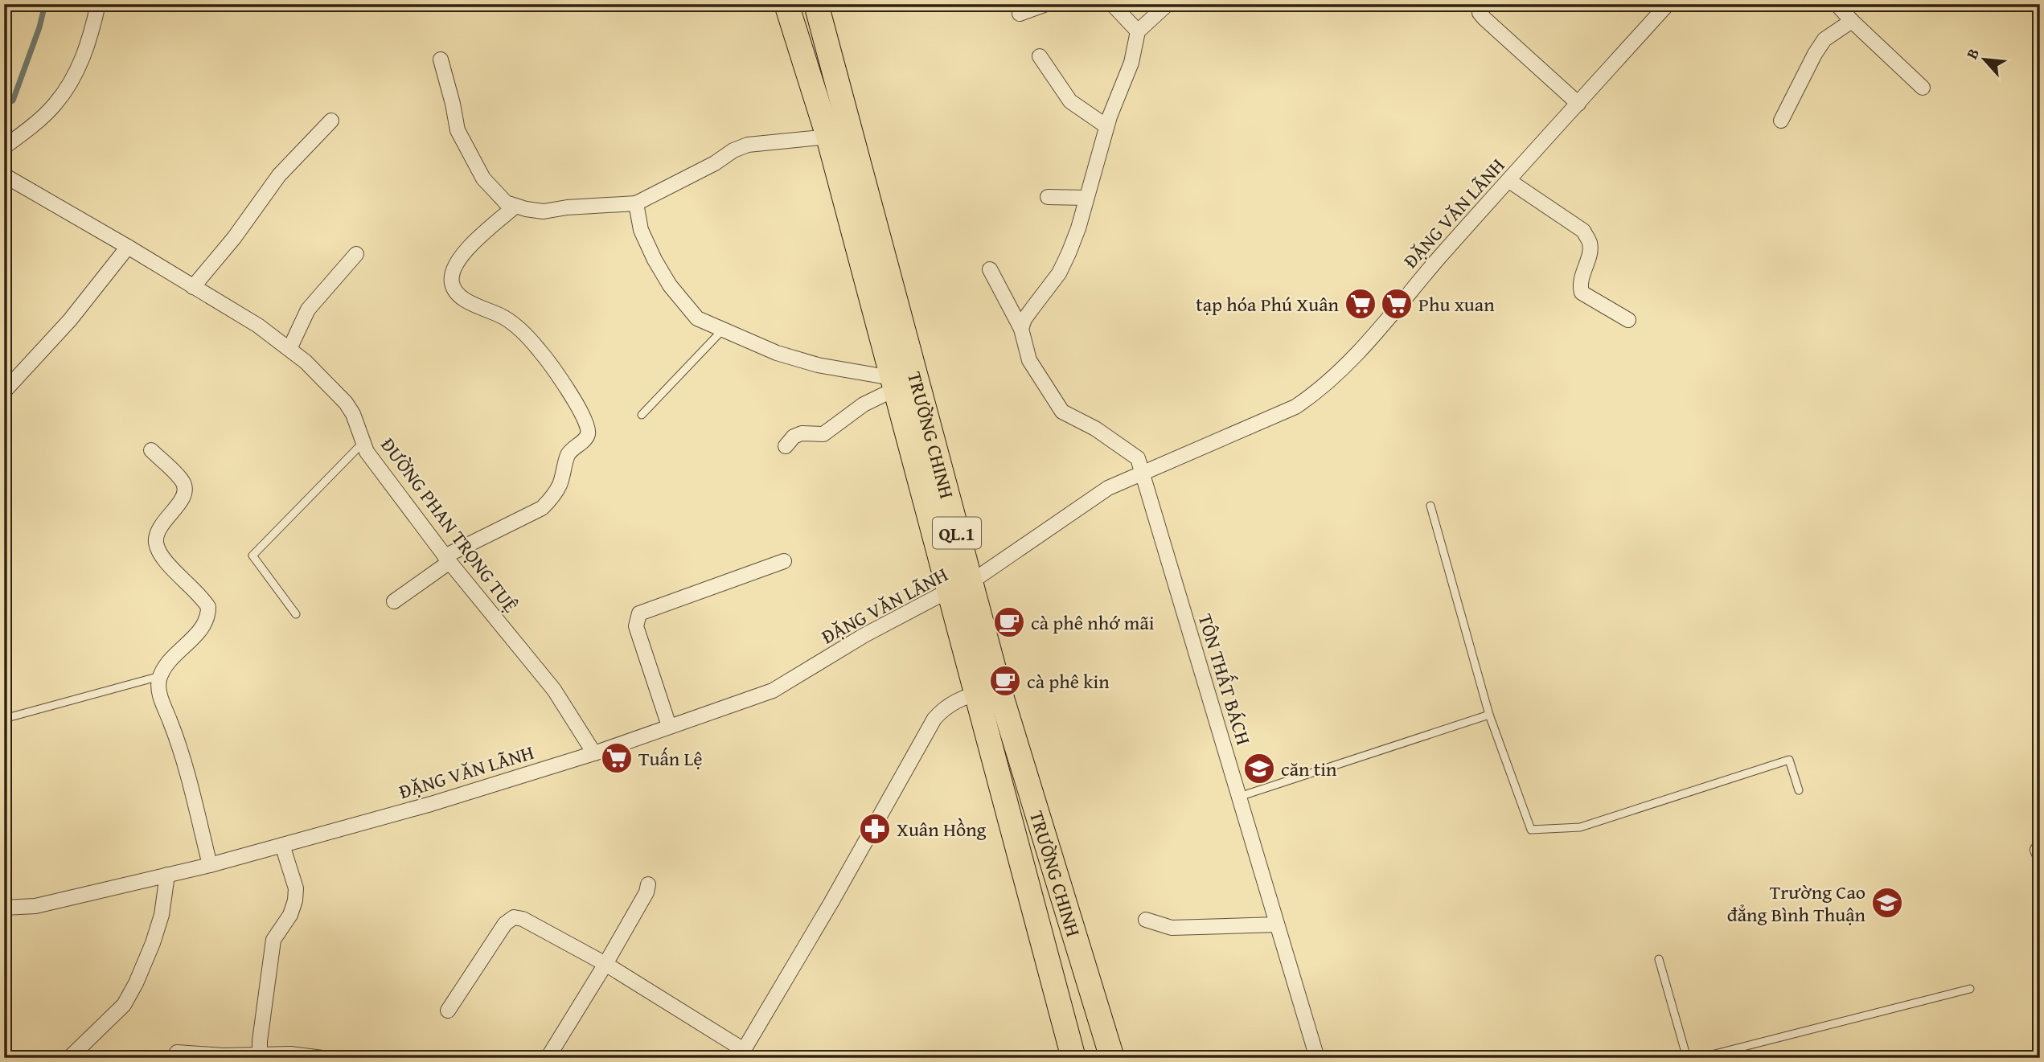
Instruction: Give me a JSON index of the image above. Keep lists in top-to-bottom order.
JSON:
{
  "streets": {
    "highway": ["TRƯỜNG CHINH", "QL.1"],
    "street": ["ĐẶNG VĂN LÃNH", "ĐƯỜNG PHAN TRỌNG TUỆ", "TÔN THẤT BÁCH"]
  },
  "crossings": [
    ["ĐẶNG VĂN LÃNH", "TRƯỜNG CHINH"],
    ["ĐẶNG VĂN LÃNH", "ĐƯỜNG PHAN TRỌNG TUỆ"],
    ["ĐẶNG VĂN LÃNH", "TÔN THẤT BÁCH"]
  ],
  "places": {
    "supermarket": ["tạp hóa Phú Xuân", "Phu xuan", "Tuấn Lệ"],
    "cafe": ["cà phê nhớ mãi", "cà phê kin"],
    "school or university": ["căn tin", "Trường Cao đẳng Bình Thuận"],
    "pharmacy": ["Xuân Hồng"]
  },
  "north": "top left"
}
